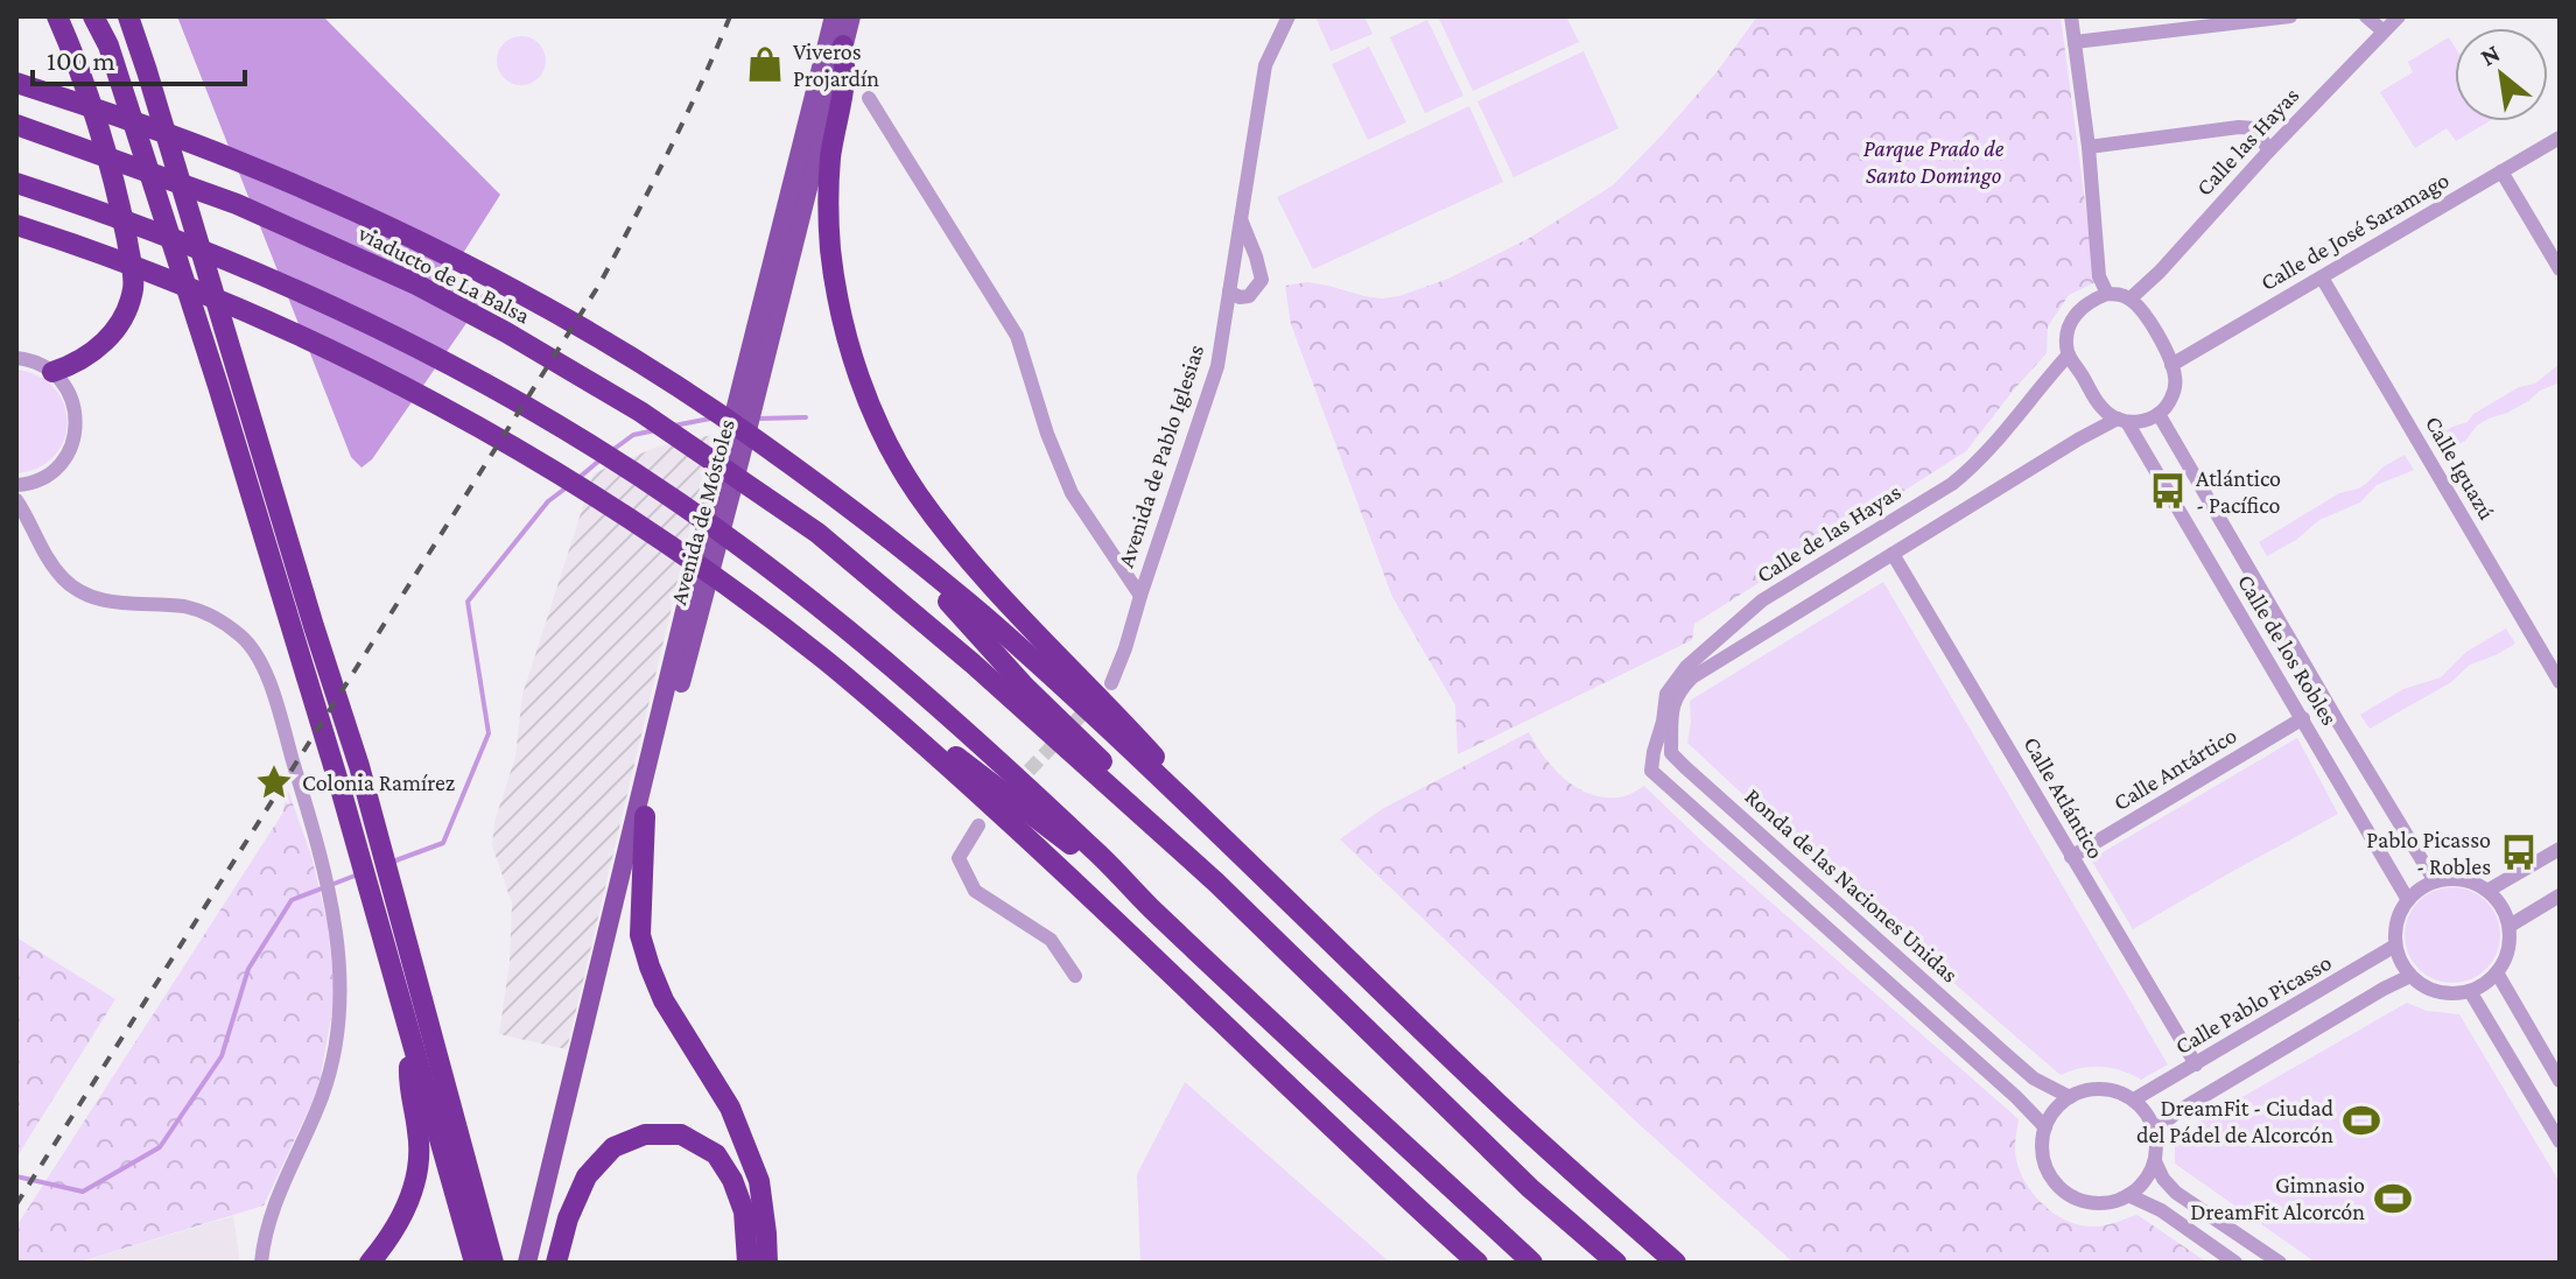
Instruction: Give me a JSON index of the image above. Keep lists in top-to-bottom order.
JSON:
{
  "streets": {
    "highway": ["viaducto de La Balsa"],
    "main road": ["Avenida de Móstoles"],
    "street": [
      "Calle las Hayas",
      "Calle de José Saramago",
      "Avenida de Pablo Iglesias",
      "Calle Iguazú",
      "Calle de las Hayas",
      "Calle de los Robles",
      "Calle Antártico",
      "Calle Atlántico",
      "Ronda de las Naciones Unidas",
      "Calle Pablo Picasso"
    ]
  },
  "crossings": [
    ["Calle las Hayas", "Calle de José Saramago"],
    ["Calle las Hayas", "Calle de las Hayas"],
    ["Calle las Hayas", "Calle de los Robles"],
    ["Calle de José Saramago", "Calle Iguazú"],
    ["Calle de José Saramago", "Calle de las Hayas"],
    ["Calle de José Saramago", "Calle de los Robles"],
    ["Calle de las Hayas", "Calle de los Robles"],
    ["Calle de las Hayas", "Ronda de las Naciones Unidas"],
    ["Calle de los Robles", "Calle Antártico"],
    ["Calle de los Robles", "Calle Pablo Picasso"],
    ["Calle Antártico", "Calle Atlántico"],
    ["Calle Atlántico", "Ronda de las Naciones Unidas"],
    ["Calle Atlántico", "Calle Pablo Picasso"],
    ["Ronda de las Naciones Unidas", "Calle Pablo Picasso"]
  ],
  "parks": ["Parque Prado de Santo Domingo"],
  "places": {
    "shop": ["Viveros Projardín"],
    "bus stop": ["Atlántico - Pacífico", "Pablo Picasso - Robles"],
    "place": ["Colonia Ramírez"],
    "sports": ["DreamFit - Ciudad del Pádel de Alcorcón", "Gimnasio DreamFit Alcorcón"]
  },
  "scale_bar": "100 m",
  "north": "top left"
}
